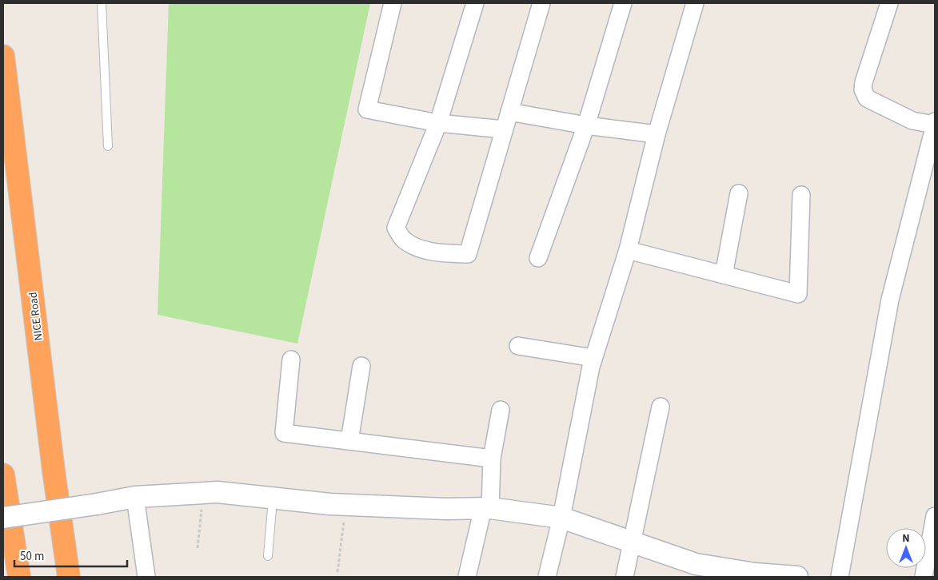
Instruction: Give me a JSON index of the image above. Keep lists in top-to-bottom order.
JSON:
{
  "streets": {
    "highway": ["NICE Road"]
  },
  "scale_bar": "50 m",
  "north": "top"
}
